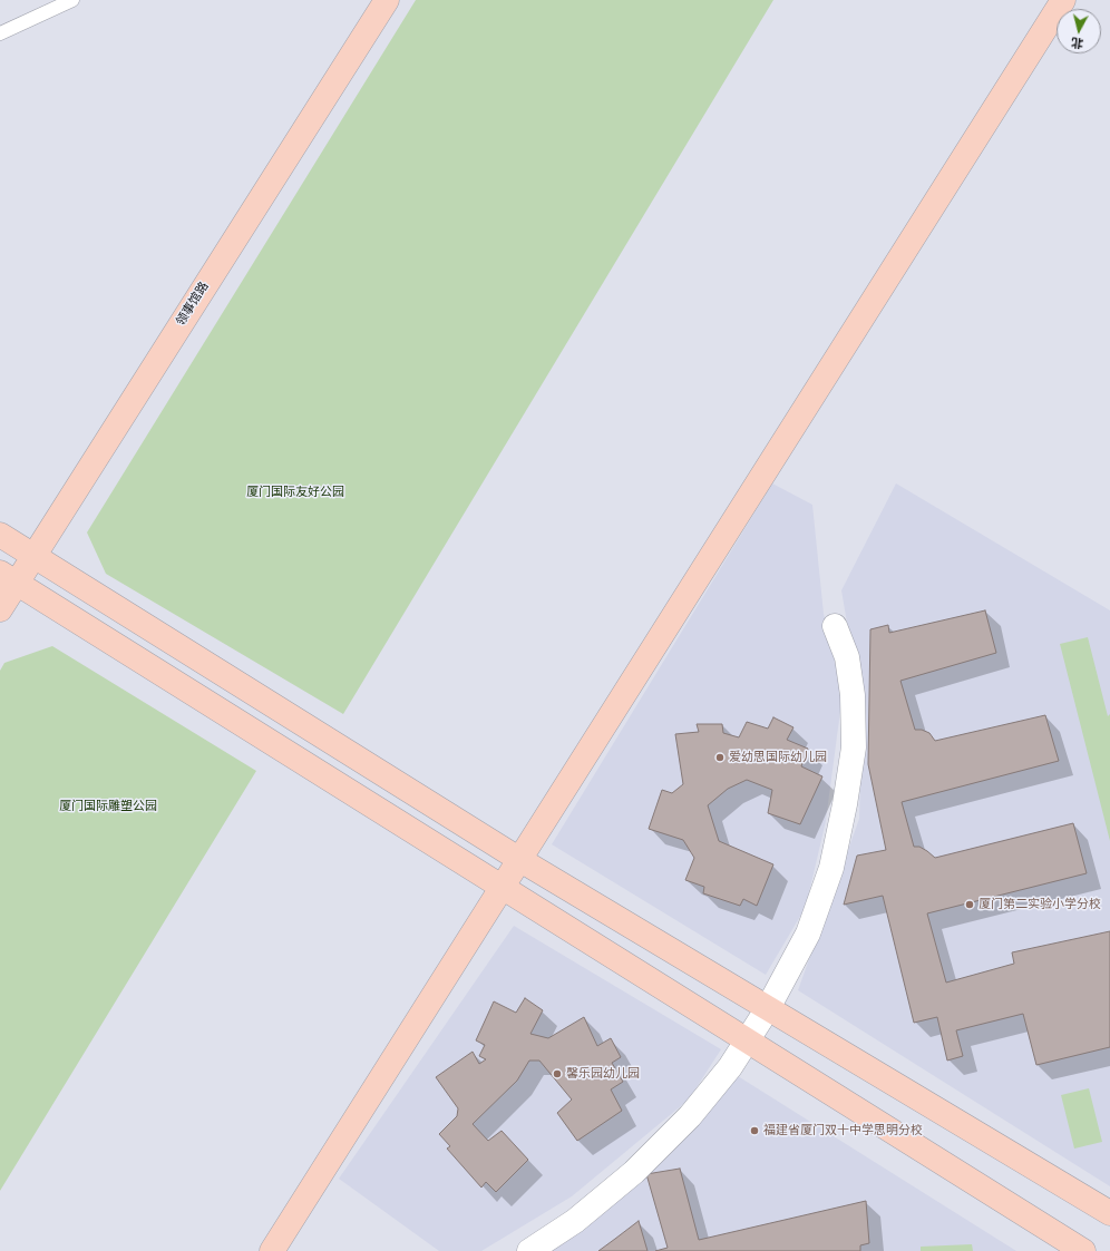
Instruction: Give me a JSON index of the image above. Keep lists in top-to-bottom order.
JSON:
{
  "streets": {
    "main road": ["领事馆路"]
  },
  "parks": ["厦门国际友好公园", "厦门国际雕塑公园"],
  "places": [
    "爱幼思国际幼儿园",
    "厦门第二实验小学分校",
    "馨乐园幼儿园",
    "福建省厦门双十中学思明分校"
  ],
  "north": "bottom"
}
